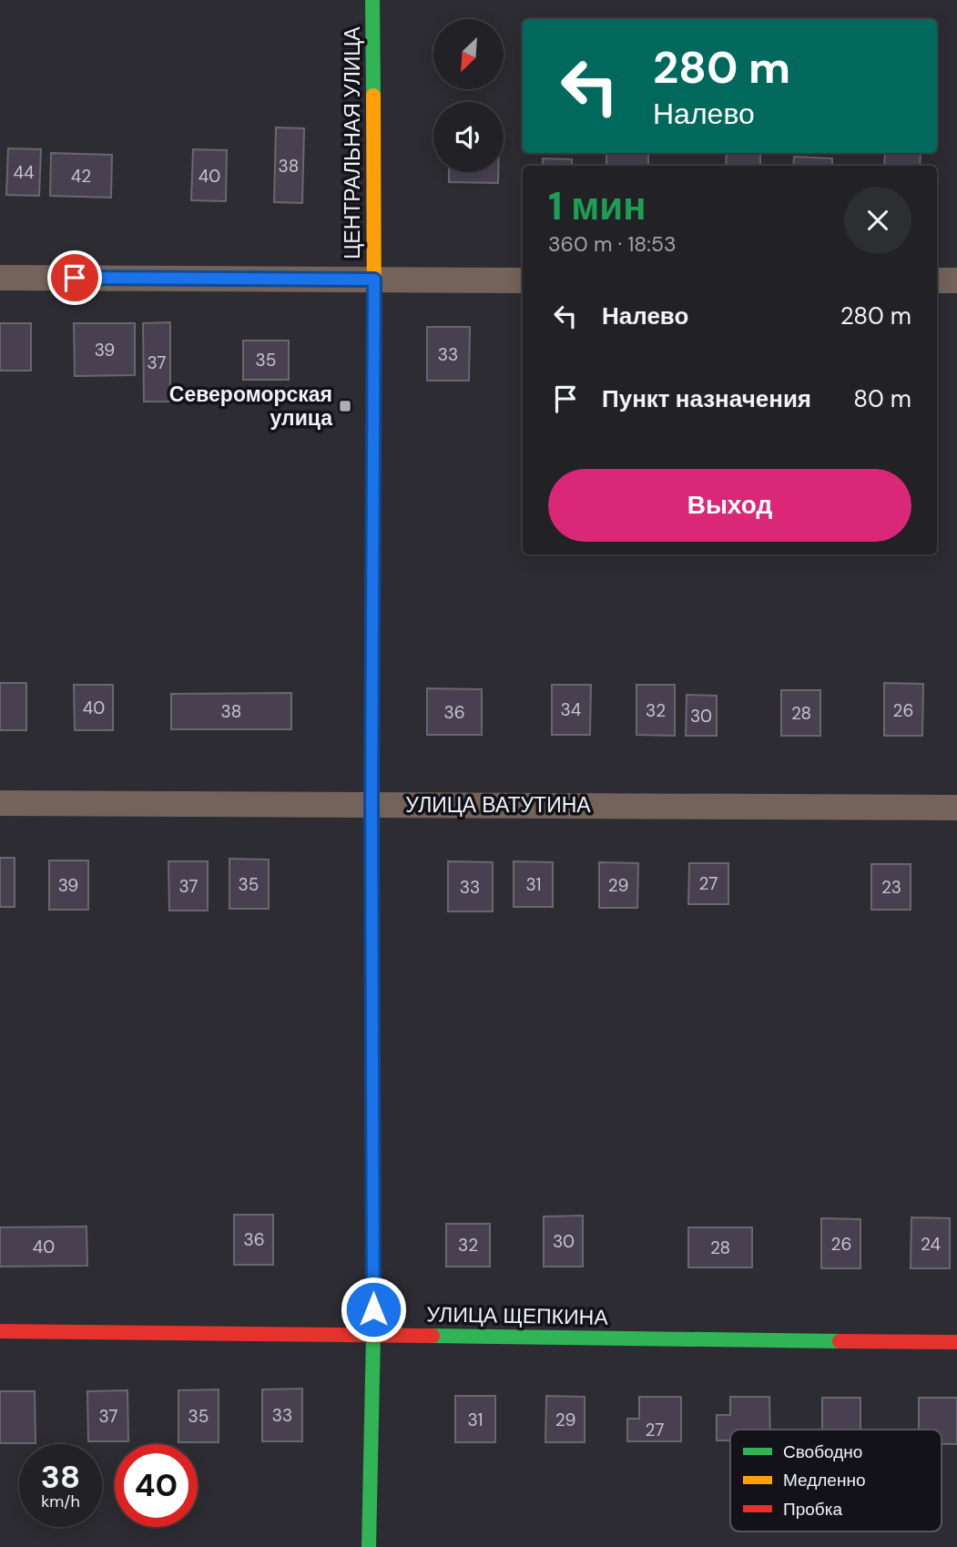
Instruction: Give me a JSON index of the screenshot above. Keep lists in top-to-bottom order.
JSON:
{
  "streets": {
    "street": ["ЦЕНТРАЛЬНАЯ УЛИЦА", "УЛИЦА ВАТУТИНА", "УЛИЦА ЩЕПКИНА"]
  },
  "crossings": [
    ["ЦЕНТРАЛЬНАЯ УЛИЦА", "УЛИЦА ВАТУТИНА"],
    ["ЦЕНТРАЛЬНАЯ УЛИЦА", "УЛИЦА ЩЕПКИНА"]
  ],
  "places": {
    "transit": ["Североморская улица"]
  },
  "house_numbers": [
    "38",
    "44",
    "42",
    "40",
    "39",
    "33",
    "35",
    "37",
    "40",
    "34",
    "32",
    "26",
    "38",
    "36",
    "28",
    "30",
    "27",
    "35",
    "31",
    "39",
    "29",
    "37",
    "33",
    "23",
    "36",
    "30",
    "26",
    "24",
    "32",
    "40",
    "28",
    "33",
    "37",
    "35",
    "31",
    "29",
    "27"
  ],
  "legend": ["Свободно", "Медленно", "Пробка"],
  "north": "bottom left",
  "page": {
    "turn": ["280 m", "Налево"],
    "heading": ["1 мин", "360 m · 18:53"],
    "list": [
      {
        "name": "Налево",
        "value": "280 m"
      },
      {
        "name": "Пункт назначения",
        "value": "80 m"
      }
    ],
    "buttons": "Выход",
    "speed": "38 km/h",
    "limit": "40"
  }
}
